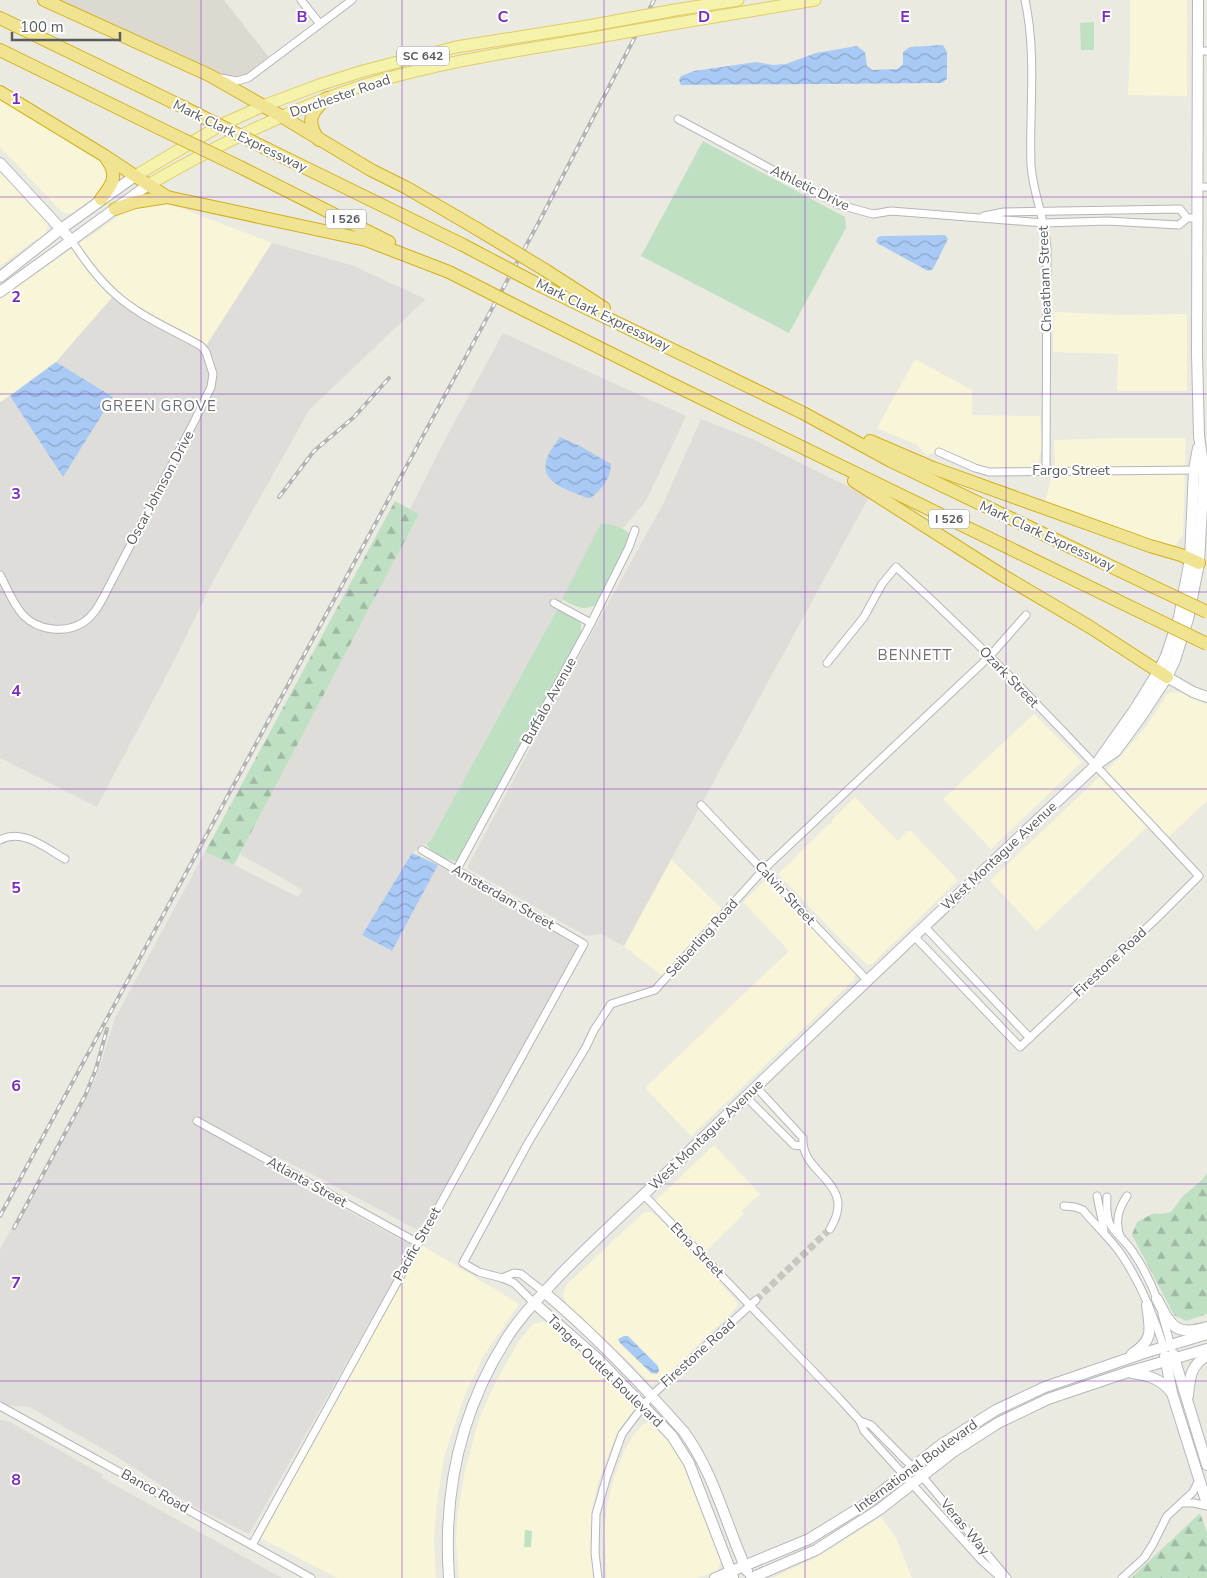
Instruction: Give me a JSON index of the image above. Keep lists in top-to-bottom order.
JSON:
{
  "streets": {
    "highway": ["Mark Clark Expressway", "I 526"],
    "main road": [
      "SC 642",
      "Dorchester Road",
      "West Montague Avenue",
      "Tanger Outlet Boulevard",
      "International Boulevard"
    ],
    "street": [
      "Athletic Drive",
      "Cheatham Street",
      "Fargo Street",
      "Oscar Johnson Drive",
      "Ozark Street",
      "Buffalo Avenue",
      "Calvin Street",
      "Amsterdam Street",
      "Seiberling Road",
      "Firestone Road",
      "Atlanta Street",
      "Pacific Street",
      "Etna Street",
      "Banco Road",
      "Veras Way"
    ]
  },
  "crossings": [
    ["Dorchester Road", "Oscar Johnson Drive"],
    ["Athletic Drive", "Cheatham Street"],
    ["Athletic Drive", "West Montague Avenue"],
    ["Cheatham Street", "Fargo Street"],
    ["Fargo Street", "West Montague Avenue"],
    ["Ozark Street", "West Montague Avenue"],
    ["Ozark Street", "Seiberling Road"],
    ["Ozark Street", "Firestone Road"],
    ["Buffalo Avenue", "Amsterdam Street"],
    ["West Montague Avenue", "Calvin Street"],
    ["West Montague Avenue", "Seiberling Road"],
    ["West Montague Avenue", "Firestone Road"],
    ["West Montague Avenue", "Etna Street"],
    ["West Montague Avenue", "Tanger Outlet Boulevard"],
    ["Calvin Street", "Seiberling Road"],
    ["Amsterdam Street", "Pacific Street"],
    ["Seiberling Road", "Tanger Outlet Boulevard"],
    ["Firestone Road", "Etna Street"],
    ["Firestone Road", "Tanger Outlet Boulevard"],
    ["Atlanta Street", "Pacific Street"],
    ["Pacific Street", "Banco Road"],
    ["Etna Street", "International Boulevard"],
    ["Etna Street", "Veras Way"],
    ["Tanger Outlet Boulevard", "International Boulevard"],
    ["International Boulevard", "Veras Way"]
  ],
  "districts": ["GREEN GROVE", "BENNETT"],
  "scale_bar": "100 m",
  "grid": {
    "columns": [
      "B",
      "C",
      "D",
      "E",
      "F"
    ],
    "rows": [
      "1",
      "2",
      "3",
      "4",
      "5",
      "6",
      "7",
      "8"
    ]
  }
}
